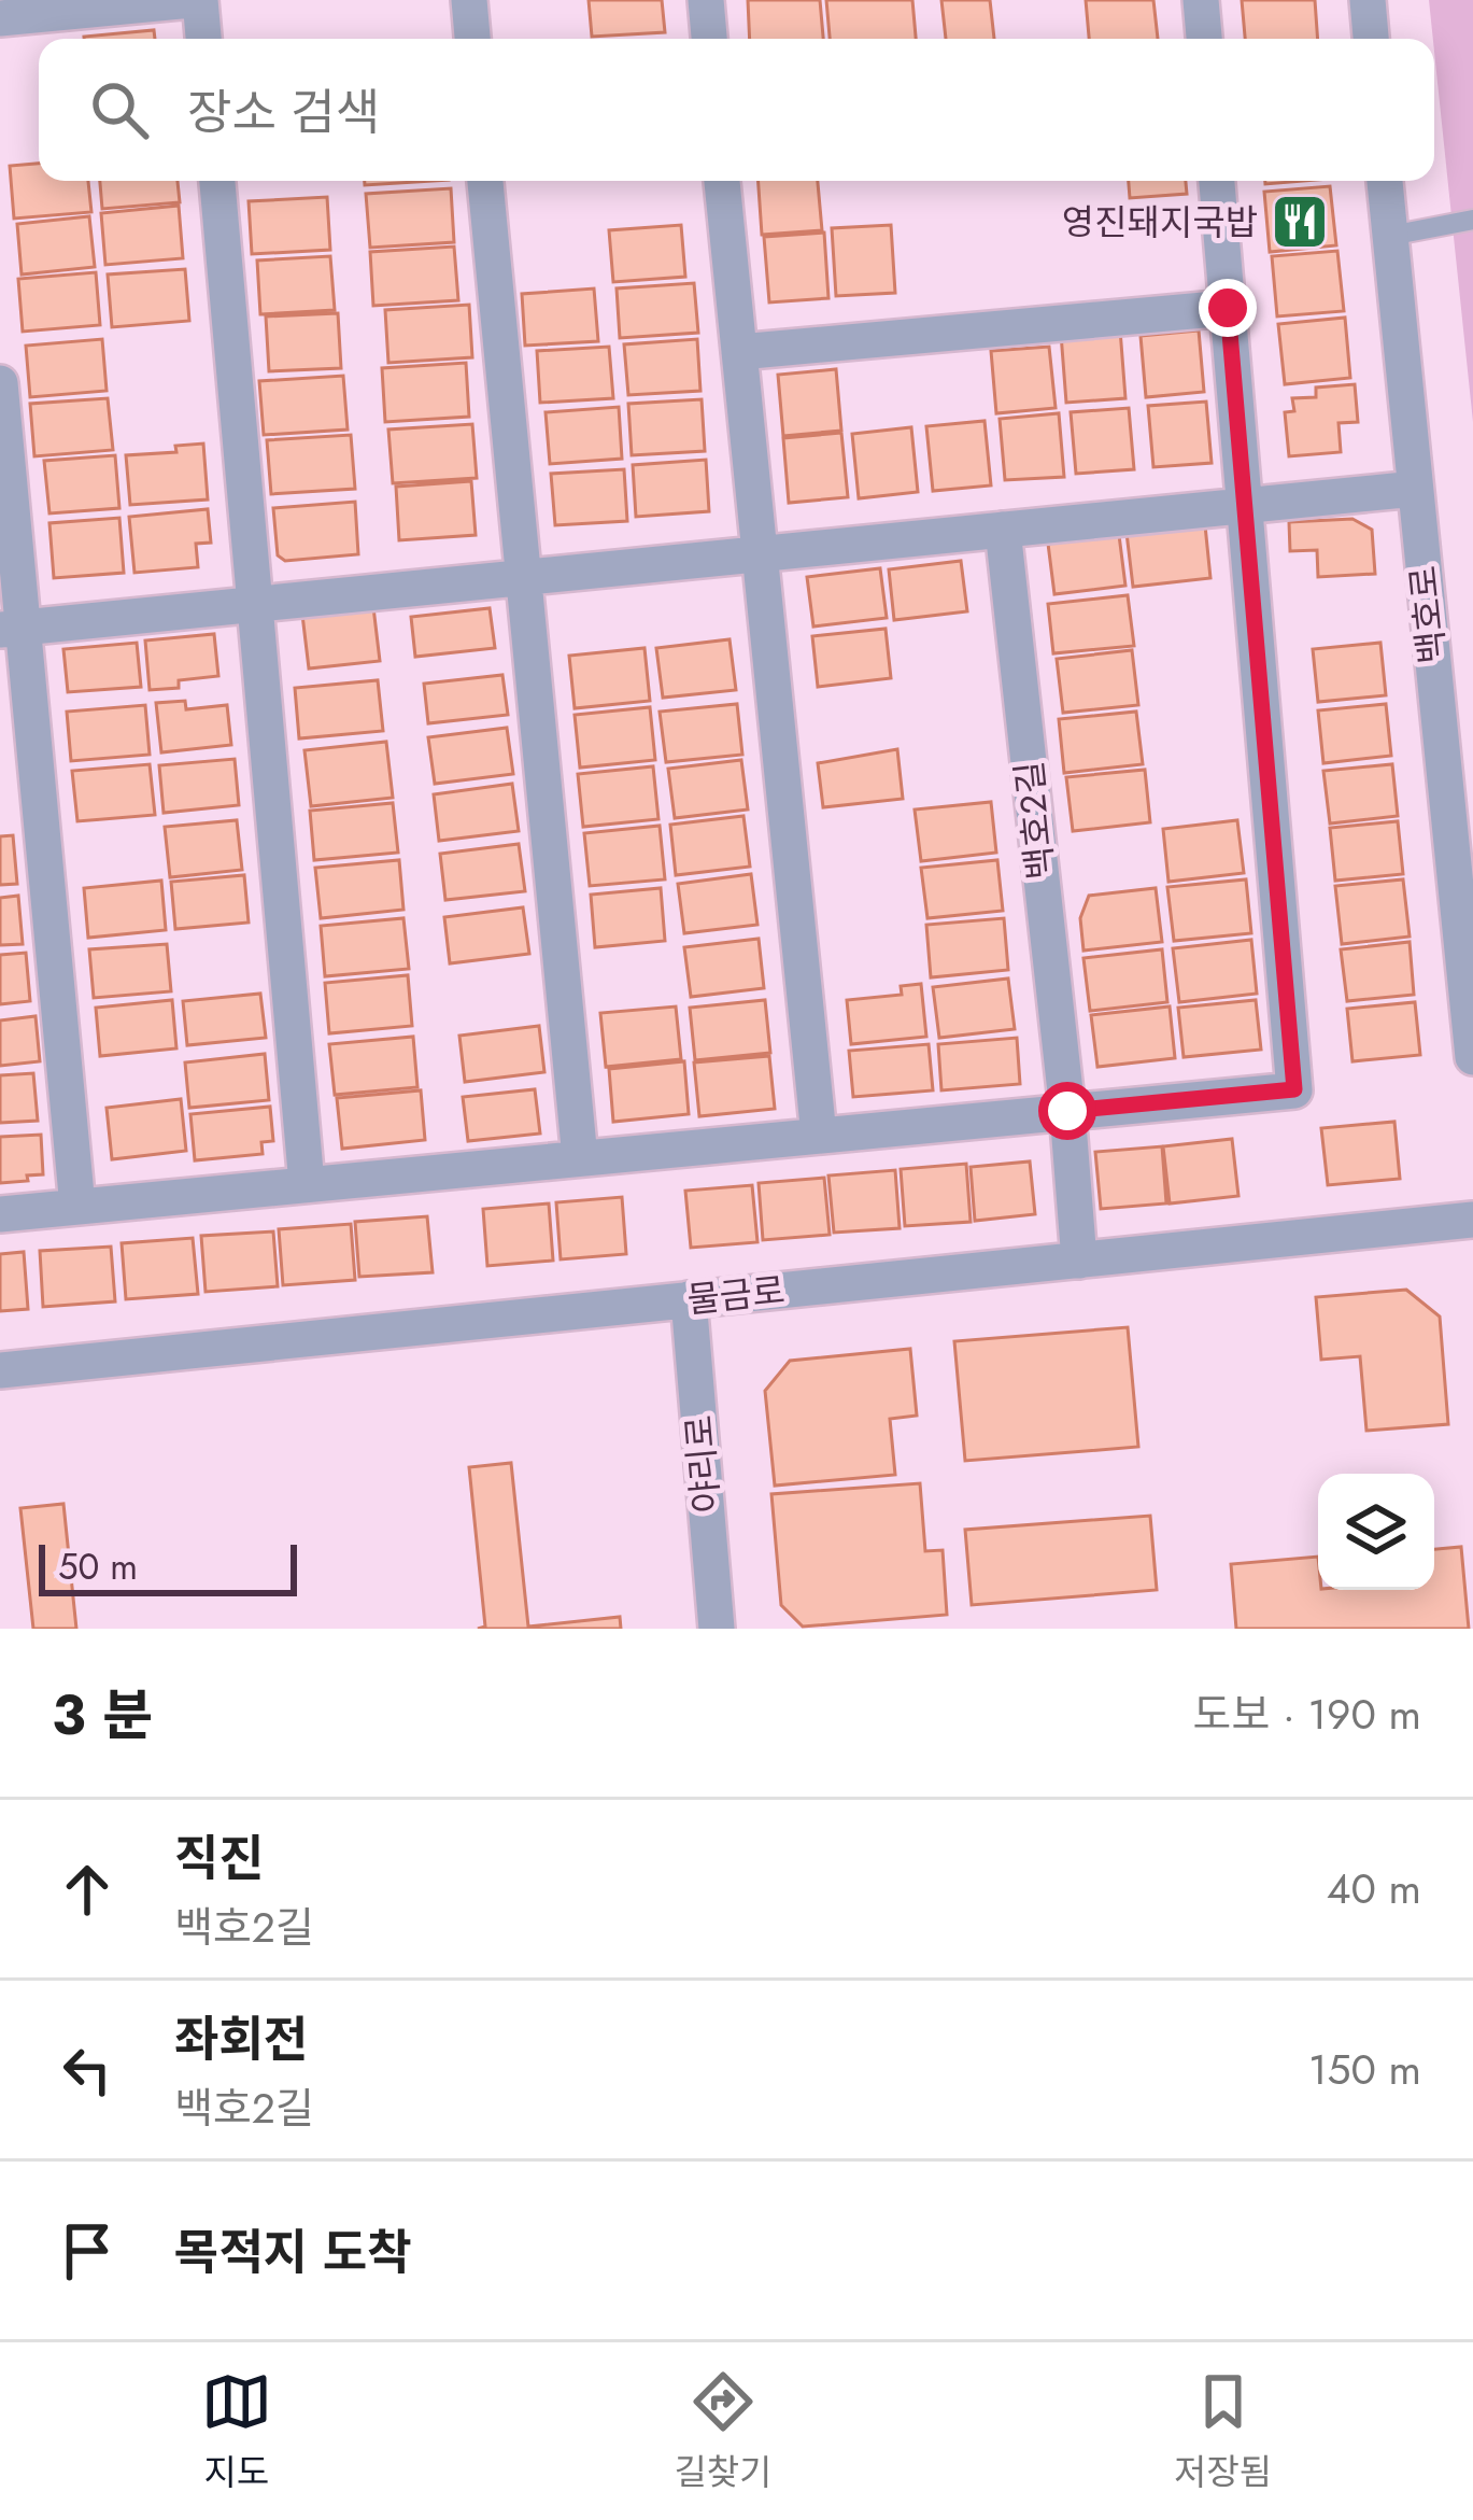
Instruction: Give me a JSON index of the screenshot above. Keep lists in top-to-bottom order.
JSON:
{
  "streets": {
    "street": [
      "백호로",
      "백호2길",
      "물금로",
      "야리로"
    ]
  },
  "crossings": [
    ["백호2길", "물금로"],
    ["물금로", "야리로"]
  ],
  "places": {
    "restaurant": ["영진돼지국밥"]
  },
  "scale_bar": "50 m",
  "page": {
    "search": "장소 검색",
    "scale": "50 m",
    "heading": ["3 분", "도보 · 190 m"],
    "list": [
      ["직진", "백호2길", "40 m"],
      ["좌회전", "백호2길", "150 m"],
      "목적지 도착"
    ],
    "nav": ["지도", "길찾기", "저장됨"]
  }
}
